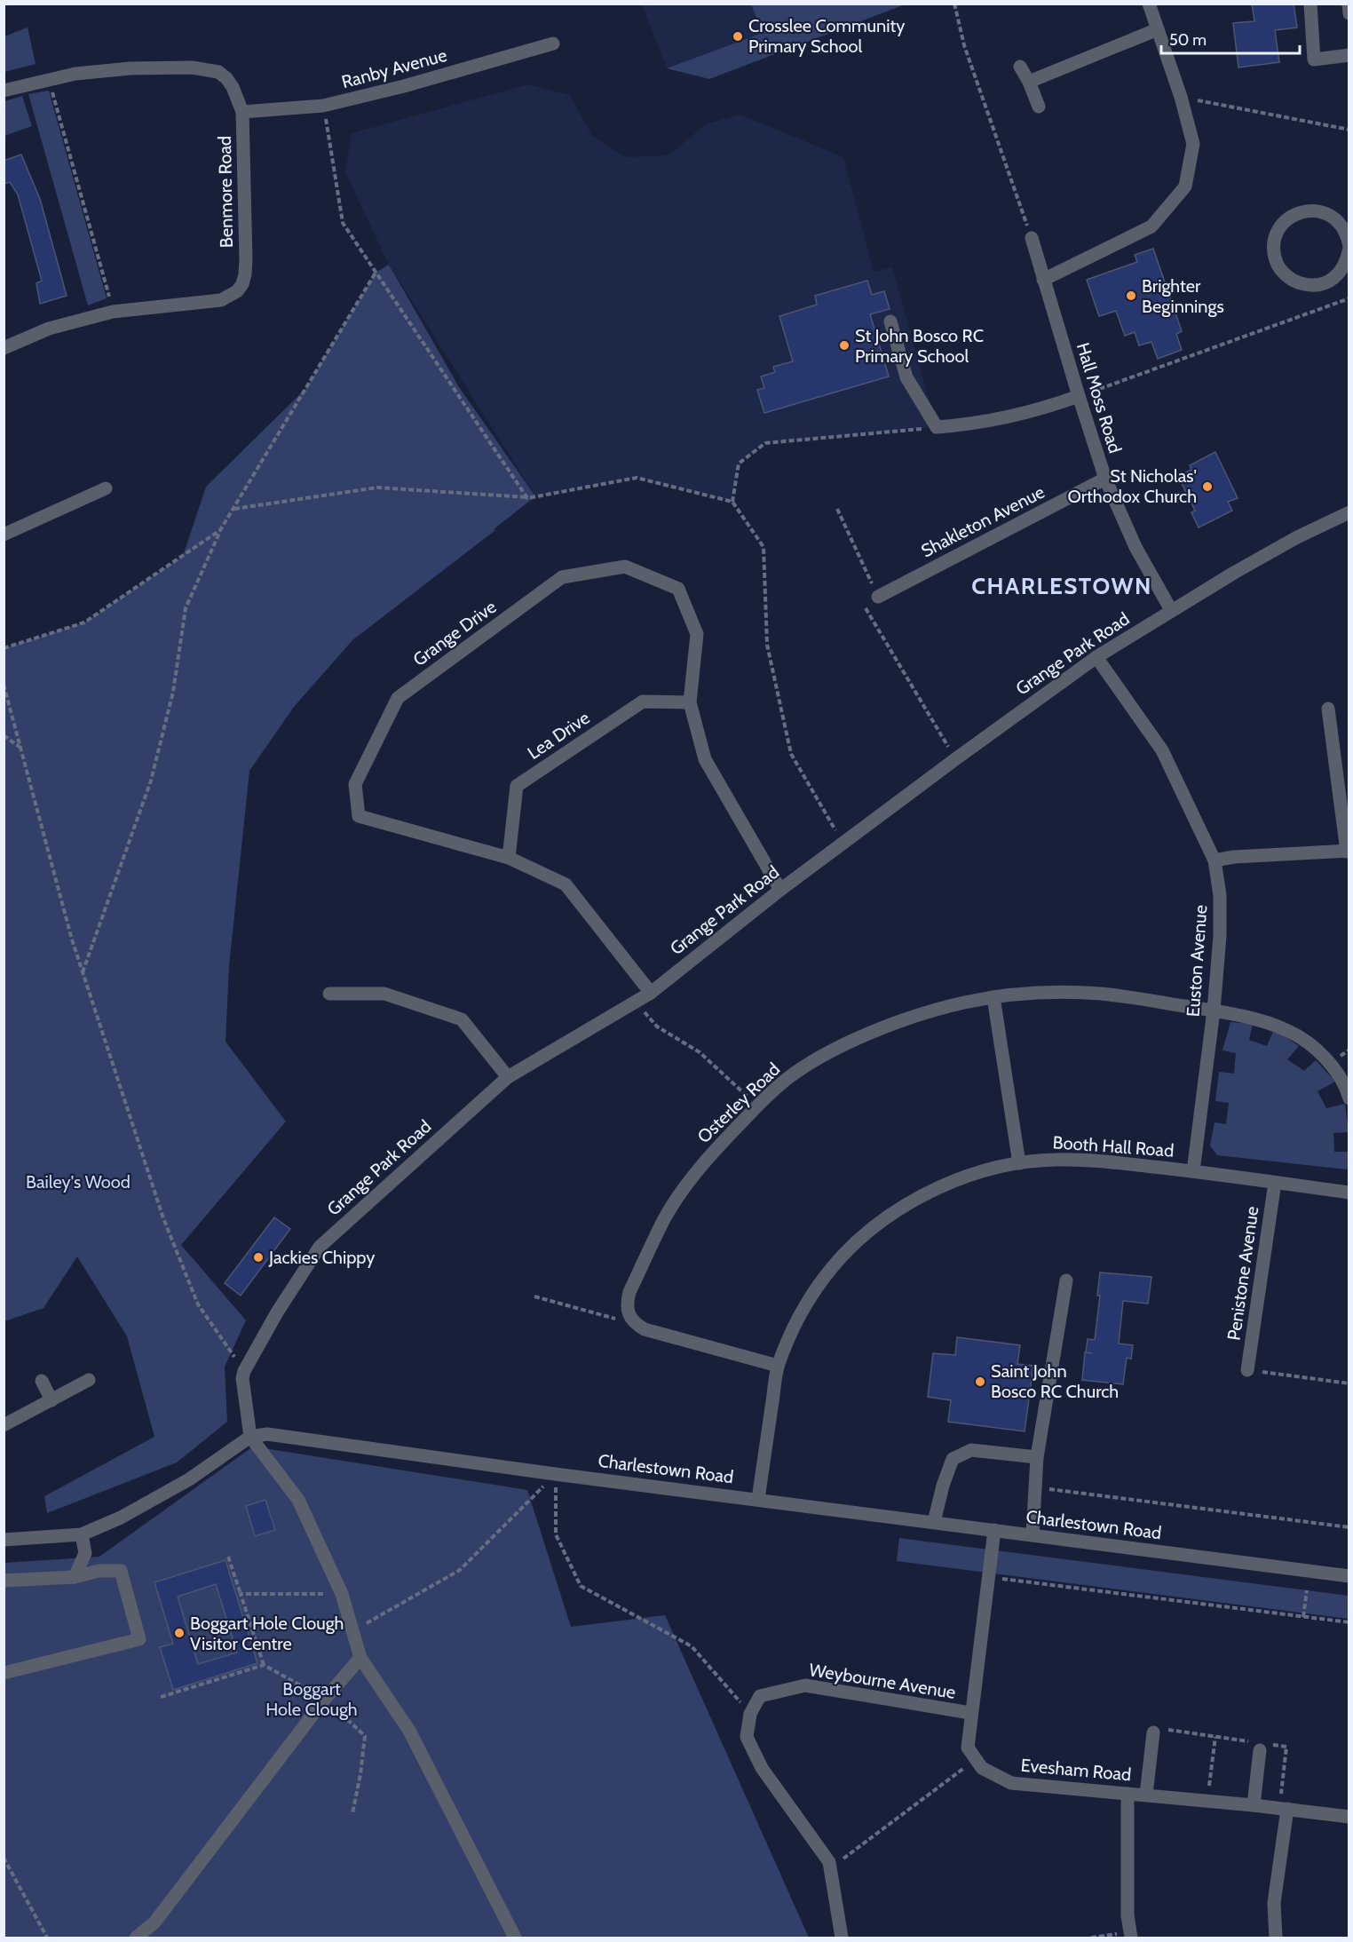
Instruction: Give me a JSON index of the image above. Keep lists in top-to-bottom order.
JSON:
{
  "streets": {
    "street": [
      "Ranby Avenue",
      "Benmore Road",
      "Hall Moss Road",
      "Shakleton Avenue",
      "Grange Drive",
      "Grange Park Road",
      "Lea Drive",
      "Euston Avenue",
      "Osterley Road",
      "Booth Hall Road",
      "Penistone Avenue",
      "Charlestown Road",
      "Weybourne Avenue",
      "Evesham Road"
    ]
  },
  "crossings": [
    ["Ranby Avenue", "Benmore Road"],
    ["Hall Moss Road", "Shakleton Avenue"],
    ["Hall Moss Road", "Grange Park Road"],
    ["Grange Drive", "Grange Park Road"],
    ["Grange Drive", "Lea Drive"],
    ["Grange Park Road", "Euston Avenue"],
    ["Euston Avenue", "Osterley Road"],
    ["Euston Avenue", "Booth Hall Road"],
    ["Booth Hall Road", "Penistone Avenue"],
    ["Booth Hall Road", "Charlestown Road"]
  ],
  "districts": ["CHARLESTOWN"],
  "parks": ["Bailey's Wood", "Boggart Hole Clough"],
  "places": [
    "Crosslee Community Primary School",
    "Brighter Beginnings",
    "St John Bosco RC Primary School",
    "St Nicholas' Orthodox Church",
    "Jackies Chippy",
    "Saint John Bosco RC Church",
    "Boggart Hole Clough Visitor Centre"
  ],
  "scale_bar": "50 m"
}
